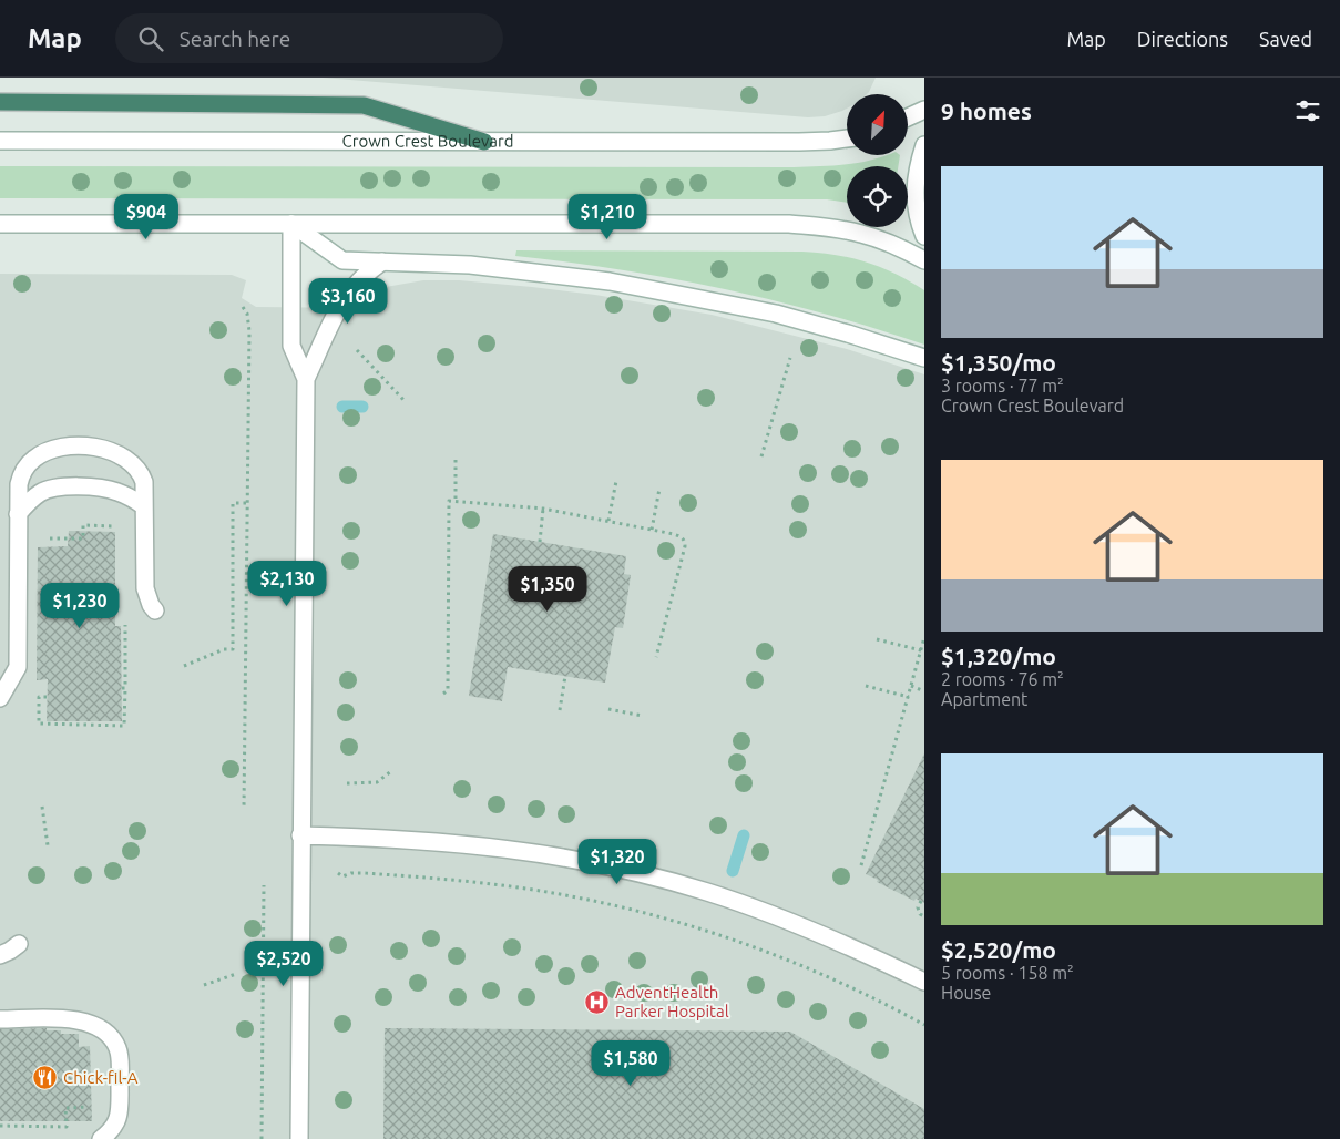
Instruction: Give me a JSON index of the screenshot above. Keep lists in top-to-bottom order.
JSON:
{
  "streets": {
    "main road": ["Crown Crest Boulevard"]
  },
  "places": {
    "hospital": ["AdventHealth Parker Hospital"],
    "restaurant": ["Chick-fil-A"]
  },
  "north": "top right",
  "page": {
    "header": "Map",
    "search": "Search here",
    "nav": ["Map", "Directions", "Saved"],
    "heading": "9 homes",
    "list": [
      {
        "name": "$1,350/mo",
        "note": "3 rooms · 77 m² · Crown Crest Boulevard"
      },
      {
        "name": "$1,320/mo",
        "note": "2 rooms · 76 m² · Apartment"
      },
      {
        "name": "$2,520/mo",
        "note": "5 rooms · 158 m² · House"
      }
    ],
    "price": [
      "$904",
      "$1,210",
      "$3,160",
      "$2,130",
      "$1,350",
      "$1,230",
      "$1,320",
      "$2,520",
      "$1,580"
    ]
  }
}
